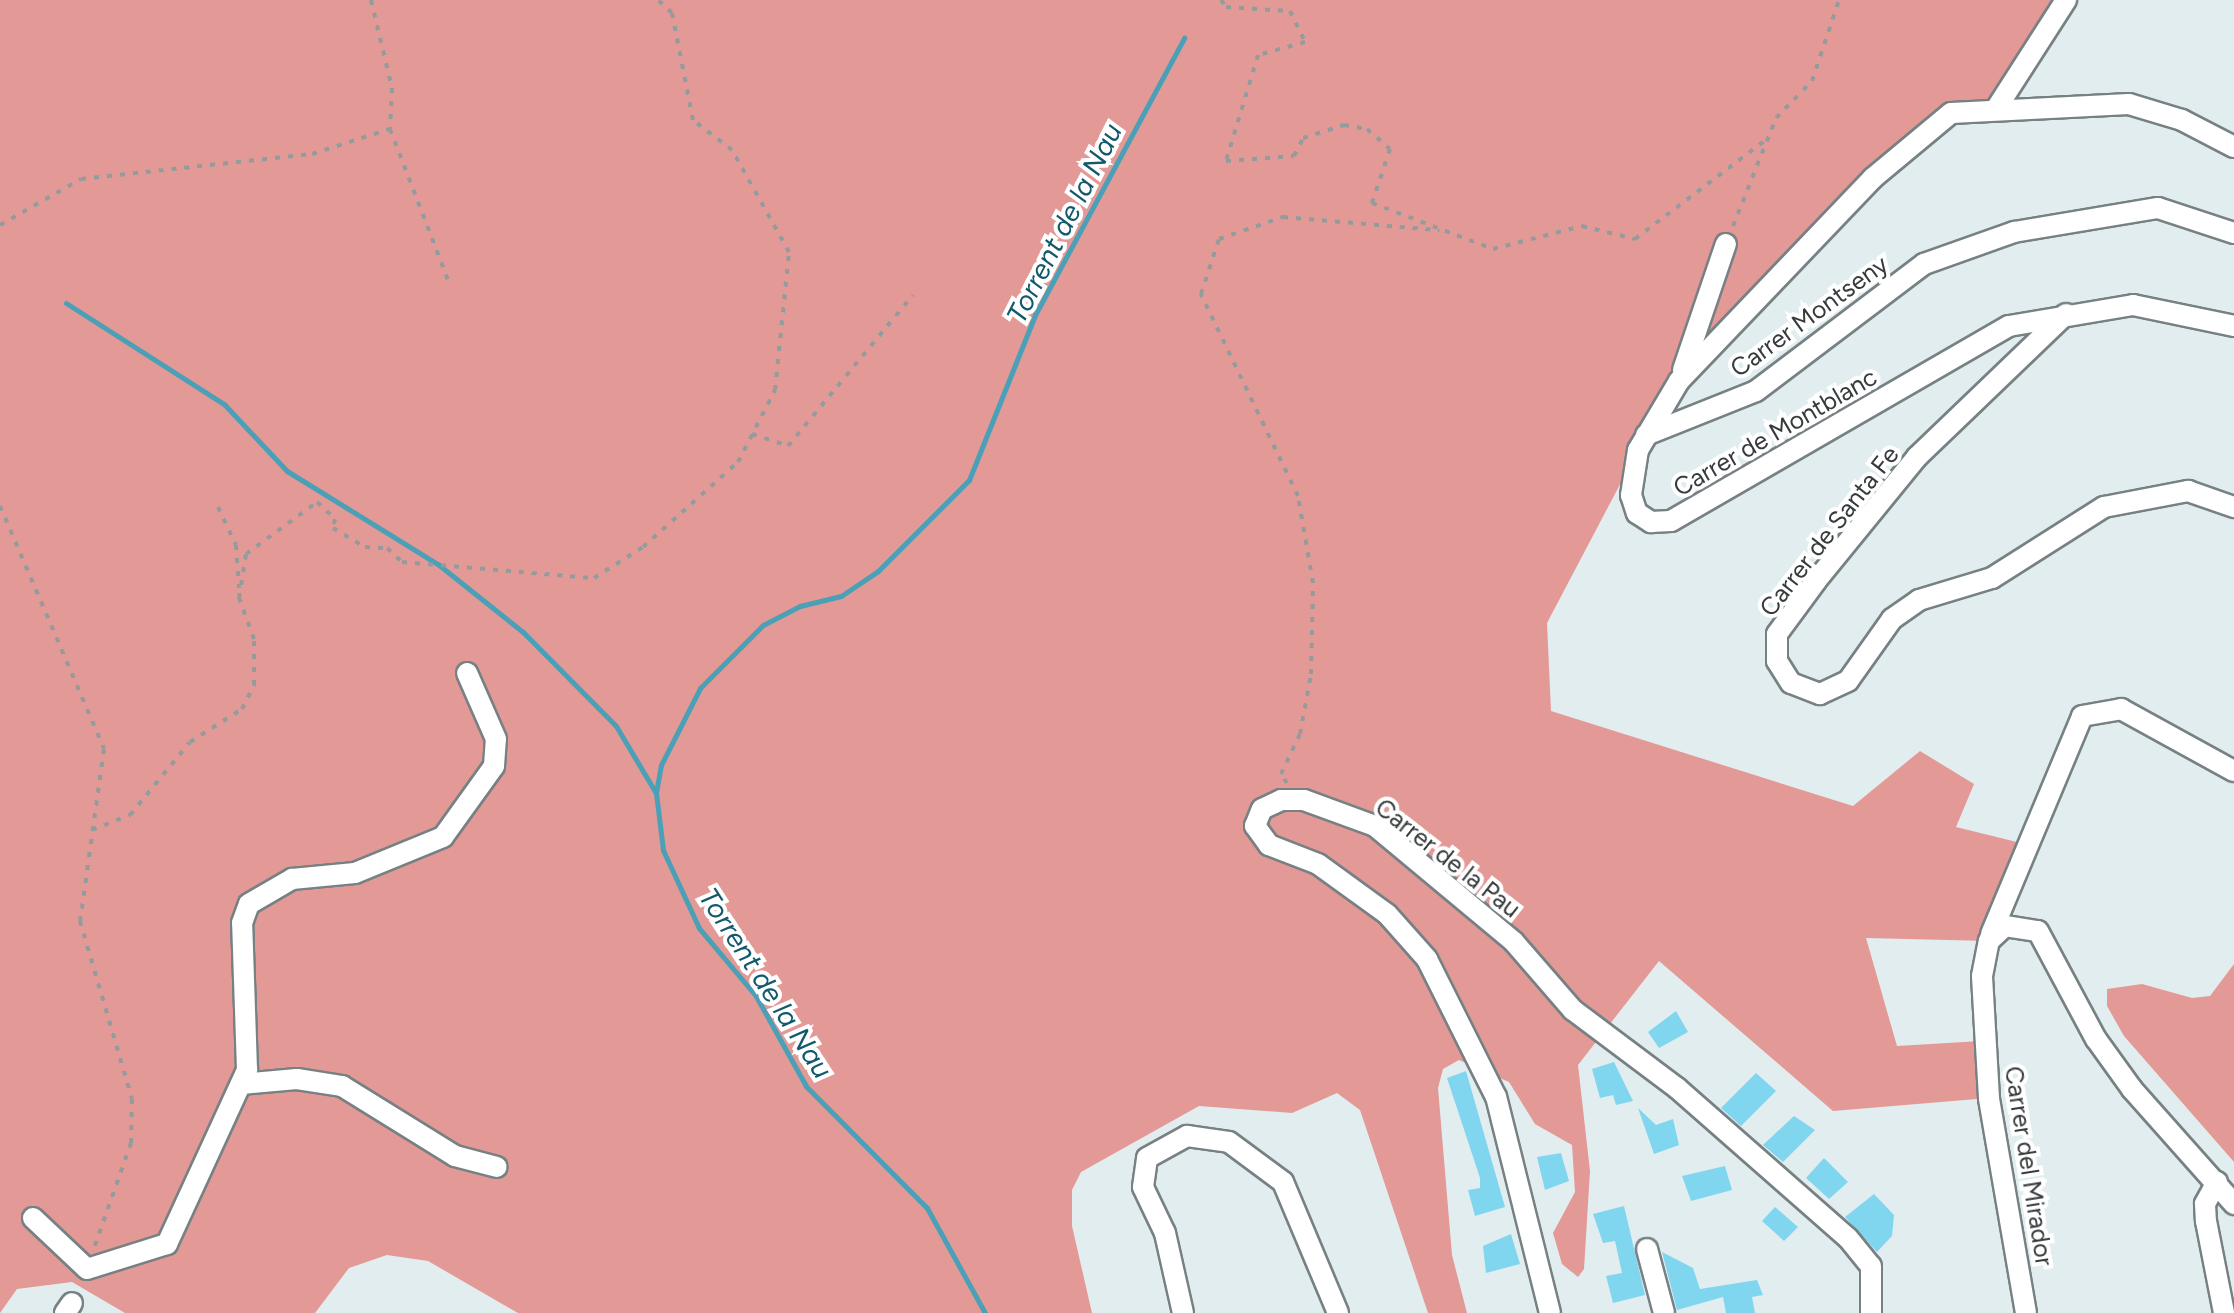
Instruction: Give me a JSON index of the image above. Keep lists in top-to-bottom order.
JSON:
{
  "streets": {
    "street": [
      "Carrer Montseny",
      "Carrer de Montblanc",
      "Carrer de Santa Fe",
      "Carrer de la Pau",
      "Carrer del Mirador"
    ]
  },
  "crossings": [
    ["Carrer Montseny", "Carrer de Montblanc"],
    ["Carrer de Montblanc", "Carrer de Santa Fe"]
  ],
  "water": ["Torrent de la Nau"]
}
